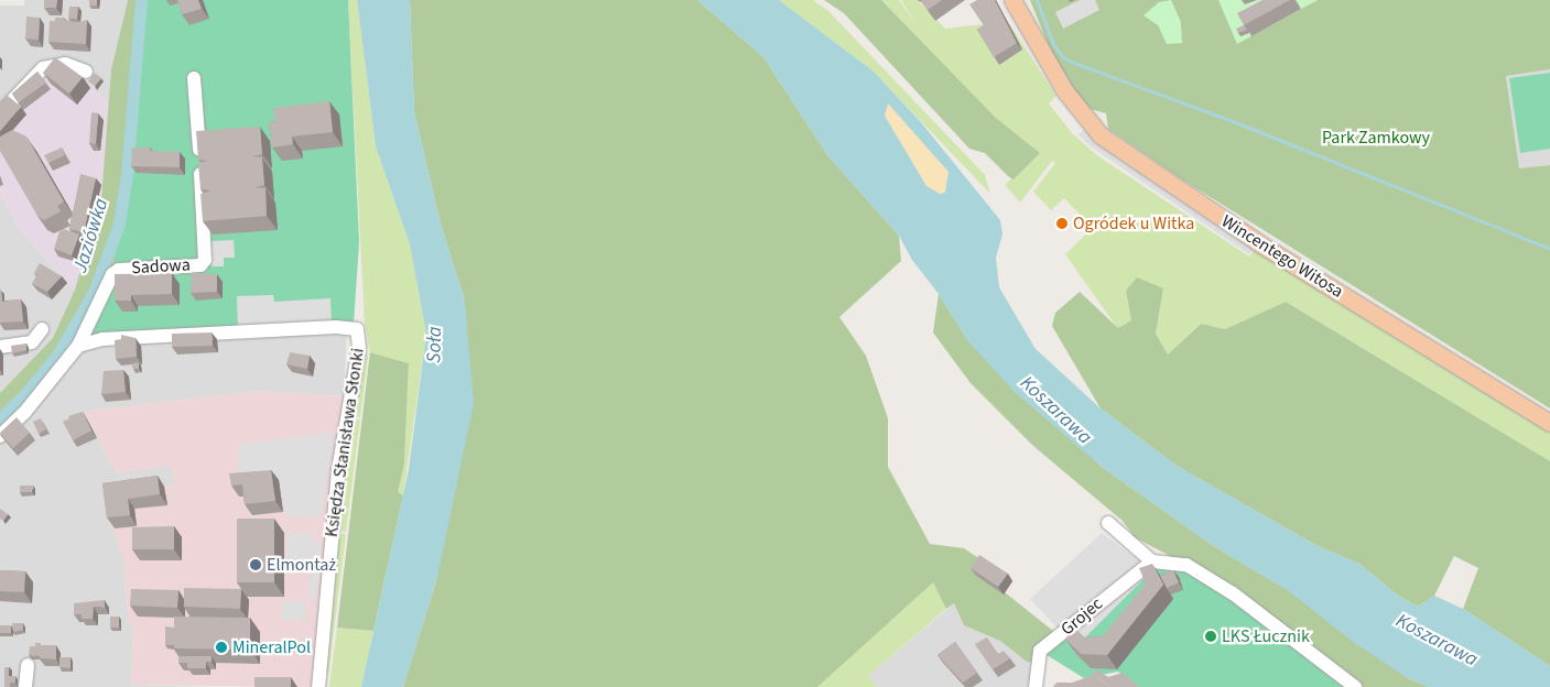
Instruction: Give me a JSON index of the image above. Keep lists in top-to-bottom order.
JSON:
{
  "streets": {
    "main road": ["Wincentego Witosa"],
    "street": ["Sadowa", "Księdza Stanisława Słonki", "Grojec"]
  },
  "crossings": [
    ["Sadowa", "Księdza Stanisława Słonki"]
  ],
  "water": ["Jaziówka", "Soła", "Koszarawa"],
  "parks": ["Park Zamkowy"],
  "places": [
    "Ogródek u Witka",
    "Elmontaż",
    "LKS Łucznik",
    "MineralPol"
  ]
}
